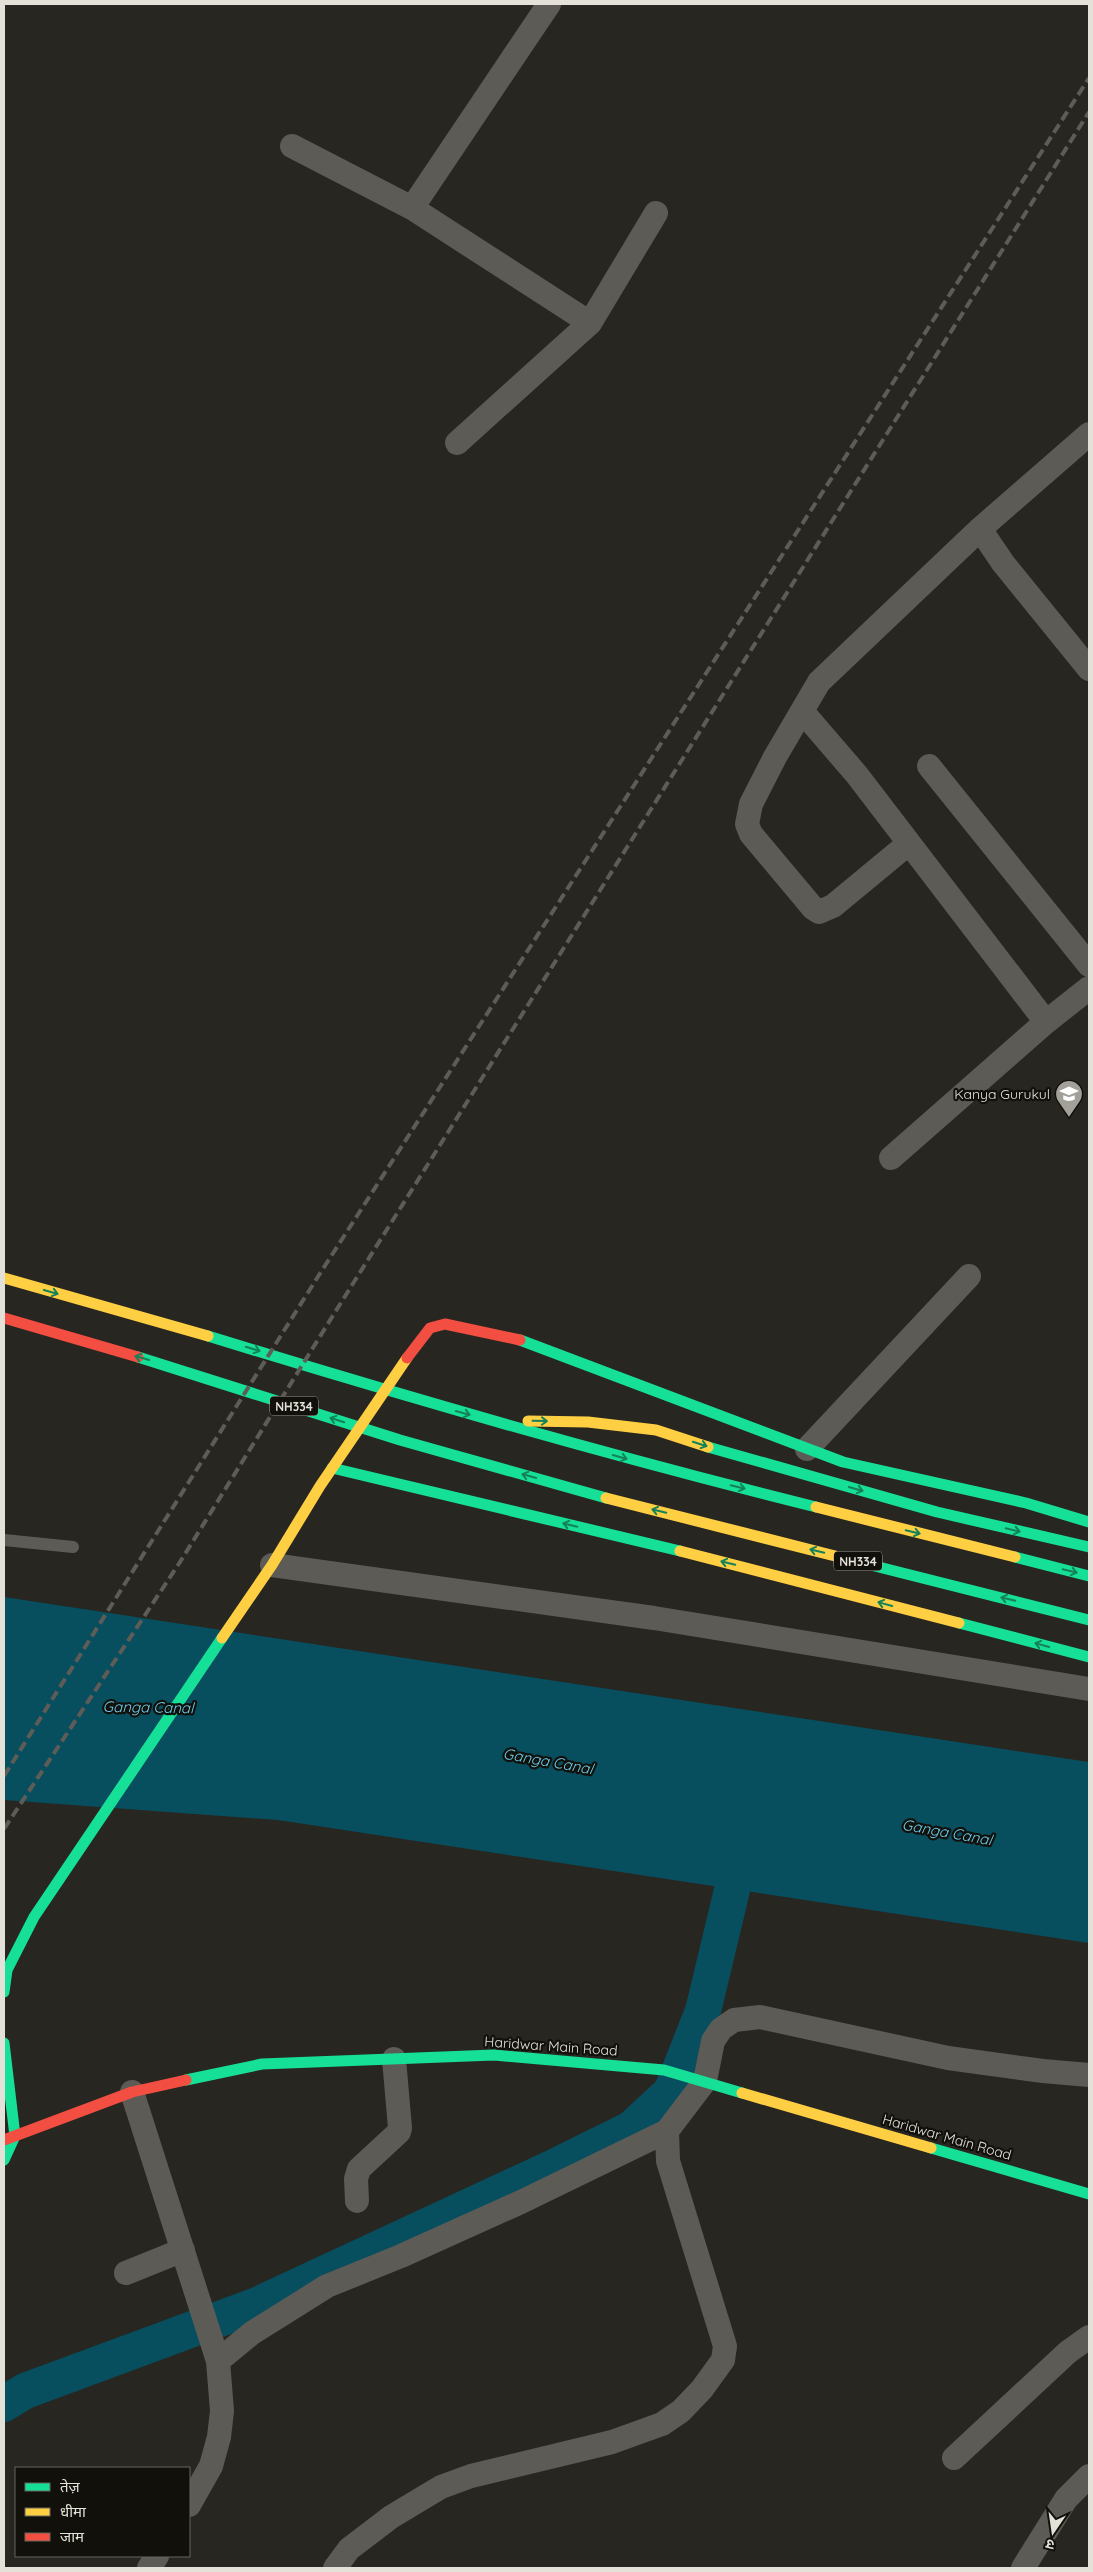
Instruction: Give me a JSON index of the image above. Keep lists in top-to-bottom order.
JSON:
{
  "streets": {
    "main road": ["NH334", "Haridwar Main Road"]
  },
  "water": ["Ganga Canal"],
  "places": {
    "school or university": ["Kanya Gurukul"]
  },
  "legend": ["तेज़", "धीमा", "जाम"],
  "north": "bottom"
}
